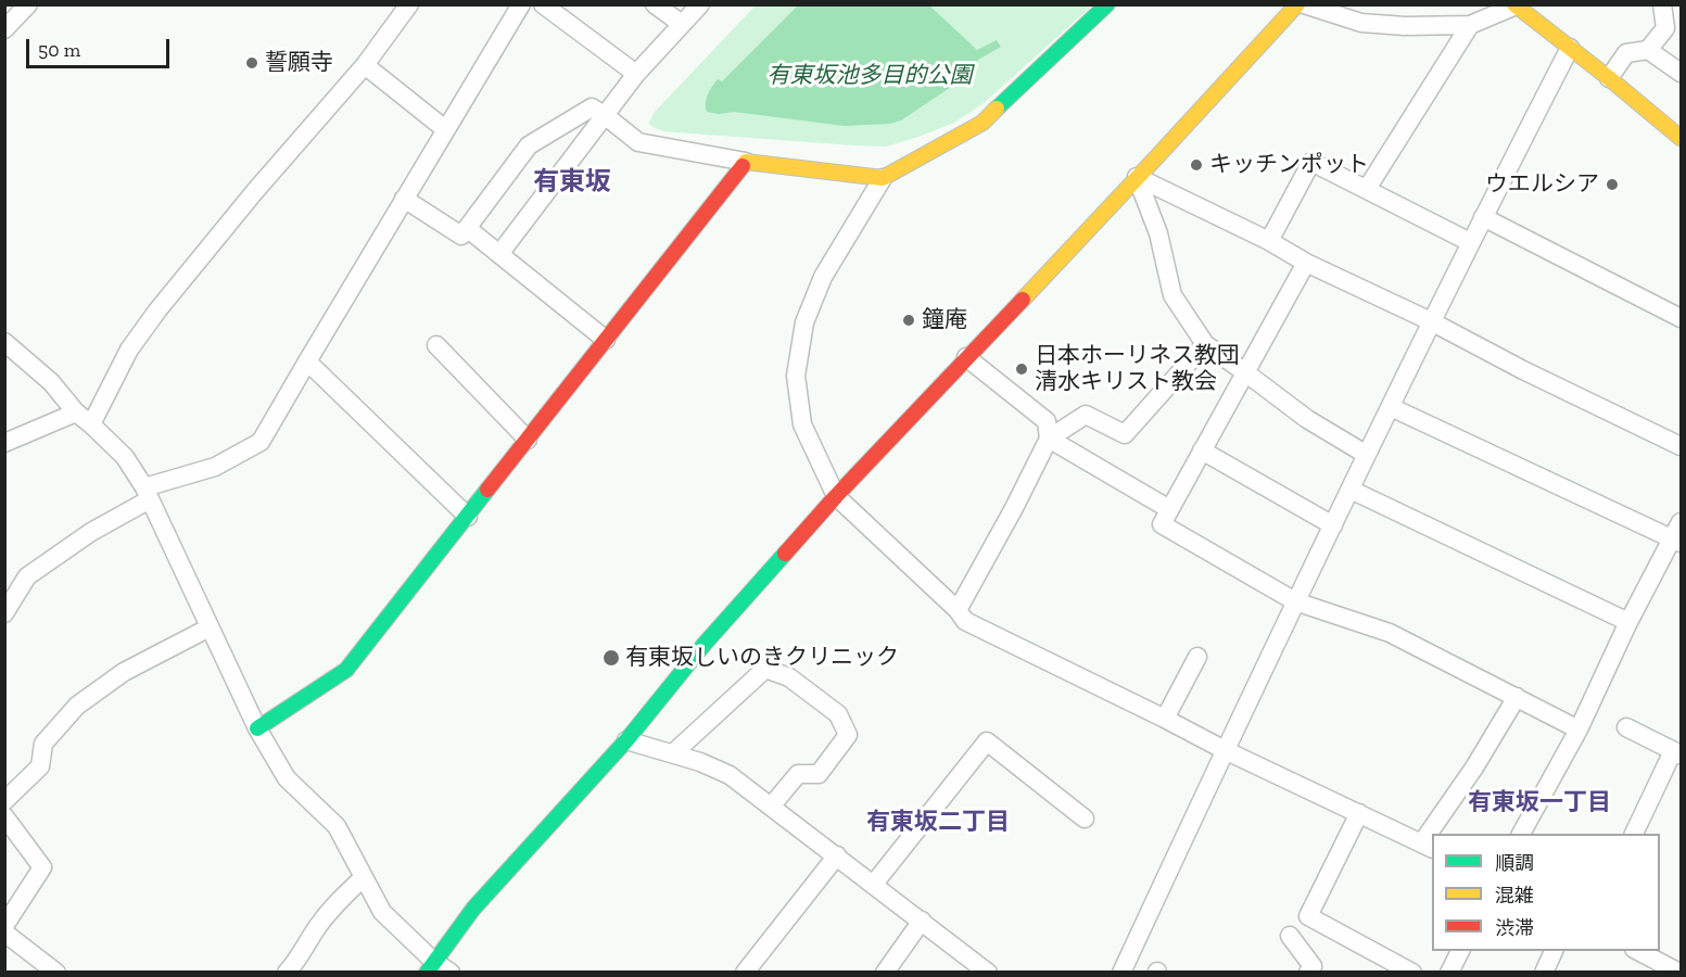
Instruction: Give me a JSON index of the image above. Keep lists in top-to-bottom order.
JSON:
{
  "districts": ["有東坂", "有東坂一丁目", "有東坂二丁目"],
  "parks": ["有東坂池多目的公園"],
  "places": [
    "誓願寺",
    "キッチンポット",
    "ウエルシア",
    "鐘庵",
    "日本ホーリネス教団 清水キリスト教会",
    "有東坂しいのきクリニック"
  ],
  "legend": ["順調", "混雑", "渋滞"],
  "scale_bar": "50 m"
}
